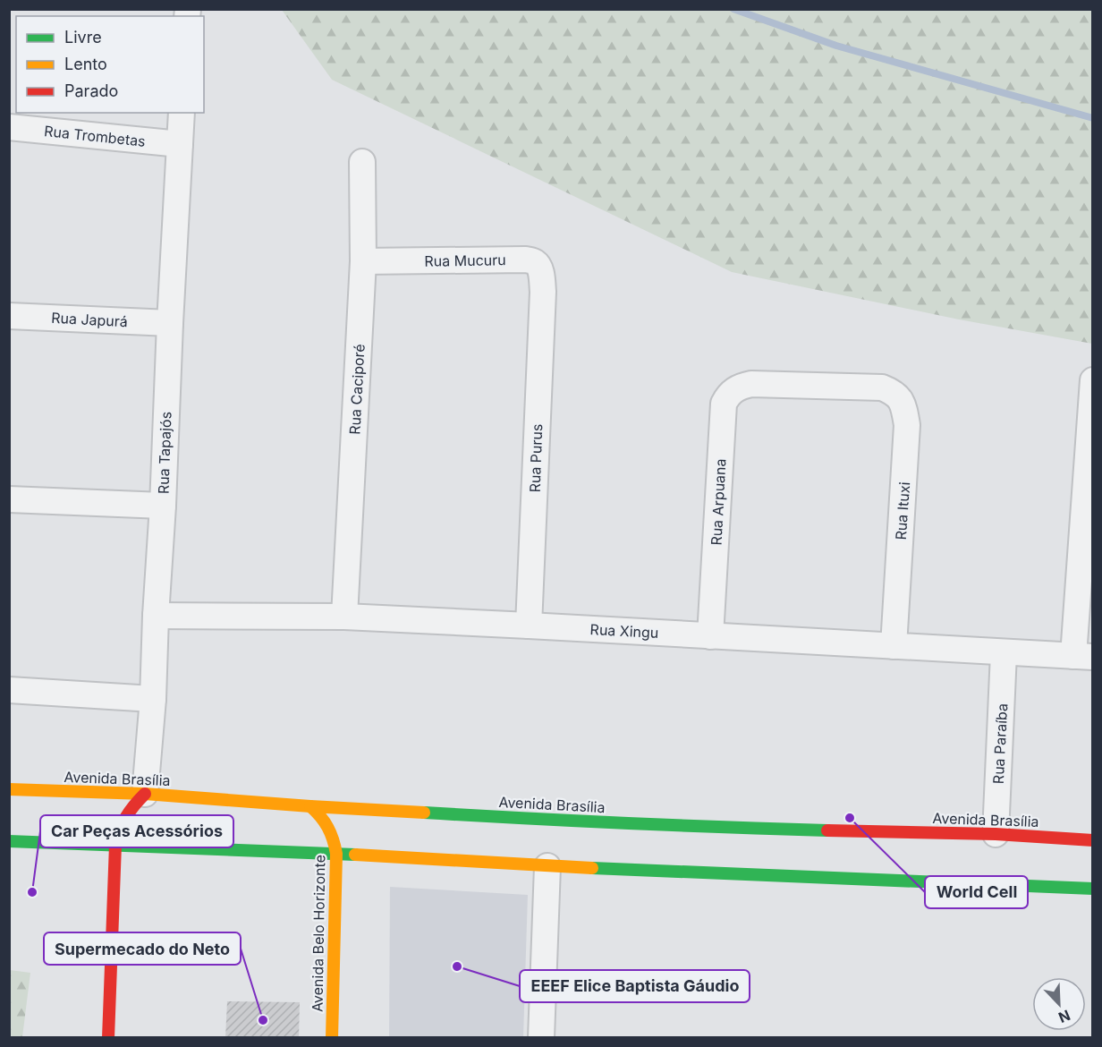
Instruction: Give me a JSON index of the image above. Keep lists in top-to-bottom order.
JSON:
{
  "streets": {
    "street": [
      "Rua Trombetas",
      "Rua Mucuru",
      "Rua Japurá",
      "Rua Caciporé",
      "Rua Tapajós",
      "Rua Purus",
      "Rua Arpuana",
      "Rua Ituxi",
      "Rua Xingu",
      "Rua Paraíba",
      "Avenida Brasília",
      "Avenida Belo Horizonte"
    ]
  },
  "crossings": [
    ["Rua Trombetas", "Rua Tapajós"],
    ["Rua Mucuru", "Rua Caciporé"],
    ["Rua Mucuru", "Rua Purus"],
    ["Rua Japurá", "Rua Tapajós"],
    ["Rua Caciporé", "Rua Xingu"],
    ["Rua Tapajós", "Rua Xingu"],
    ["Rua Tapajós", "Avenida Brasília"],
    ["Rua Purus", "Rua Xingu"],
    ["Rua Arpuana", "Rua Ituxi"],
    ["Rua Arpuana", "Rua Xingu"],
    ["Rua Ituxi", "Rua Xingu"],
    ["Rua Xingu", "Rua Paraíba"],
    ["Rua Paraíba", "Avenida Brasília"],
    ["Avenida Brasília", "Avenida Belo Horizonte"]
  ],
  "places": [
    "World Cell",
    "Car Peças Acessórios",
    "EEEF Elice Baptista Gáudio",
    "Supermecado do Neto"
  ],
  "legend": ["Livre", "Lento", "Parado"],
  "north": "bottom right"
}
